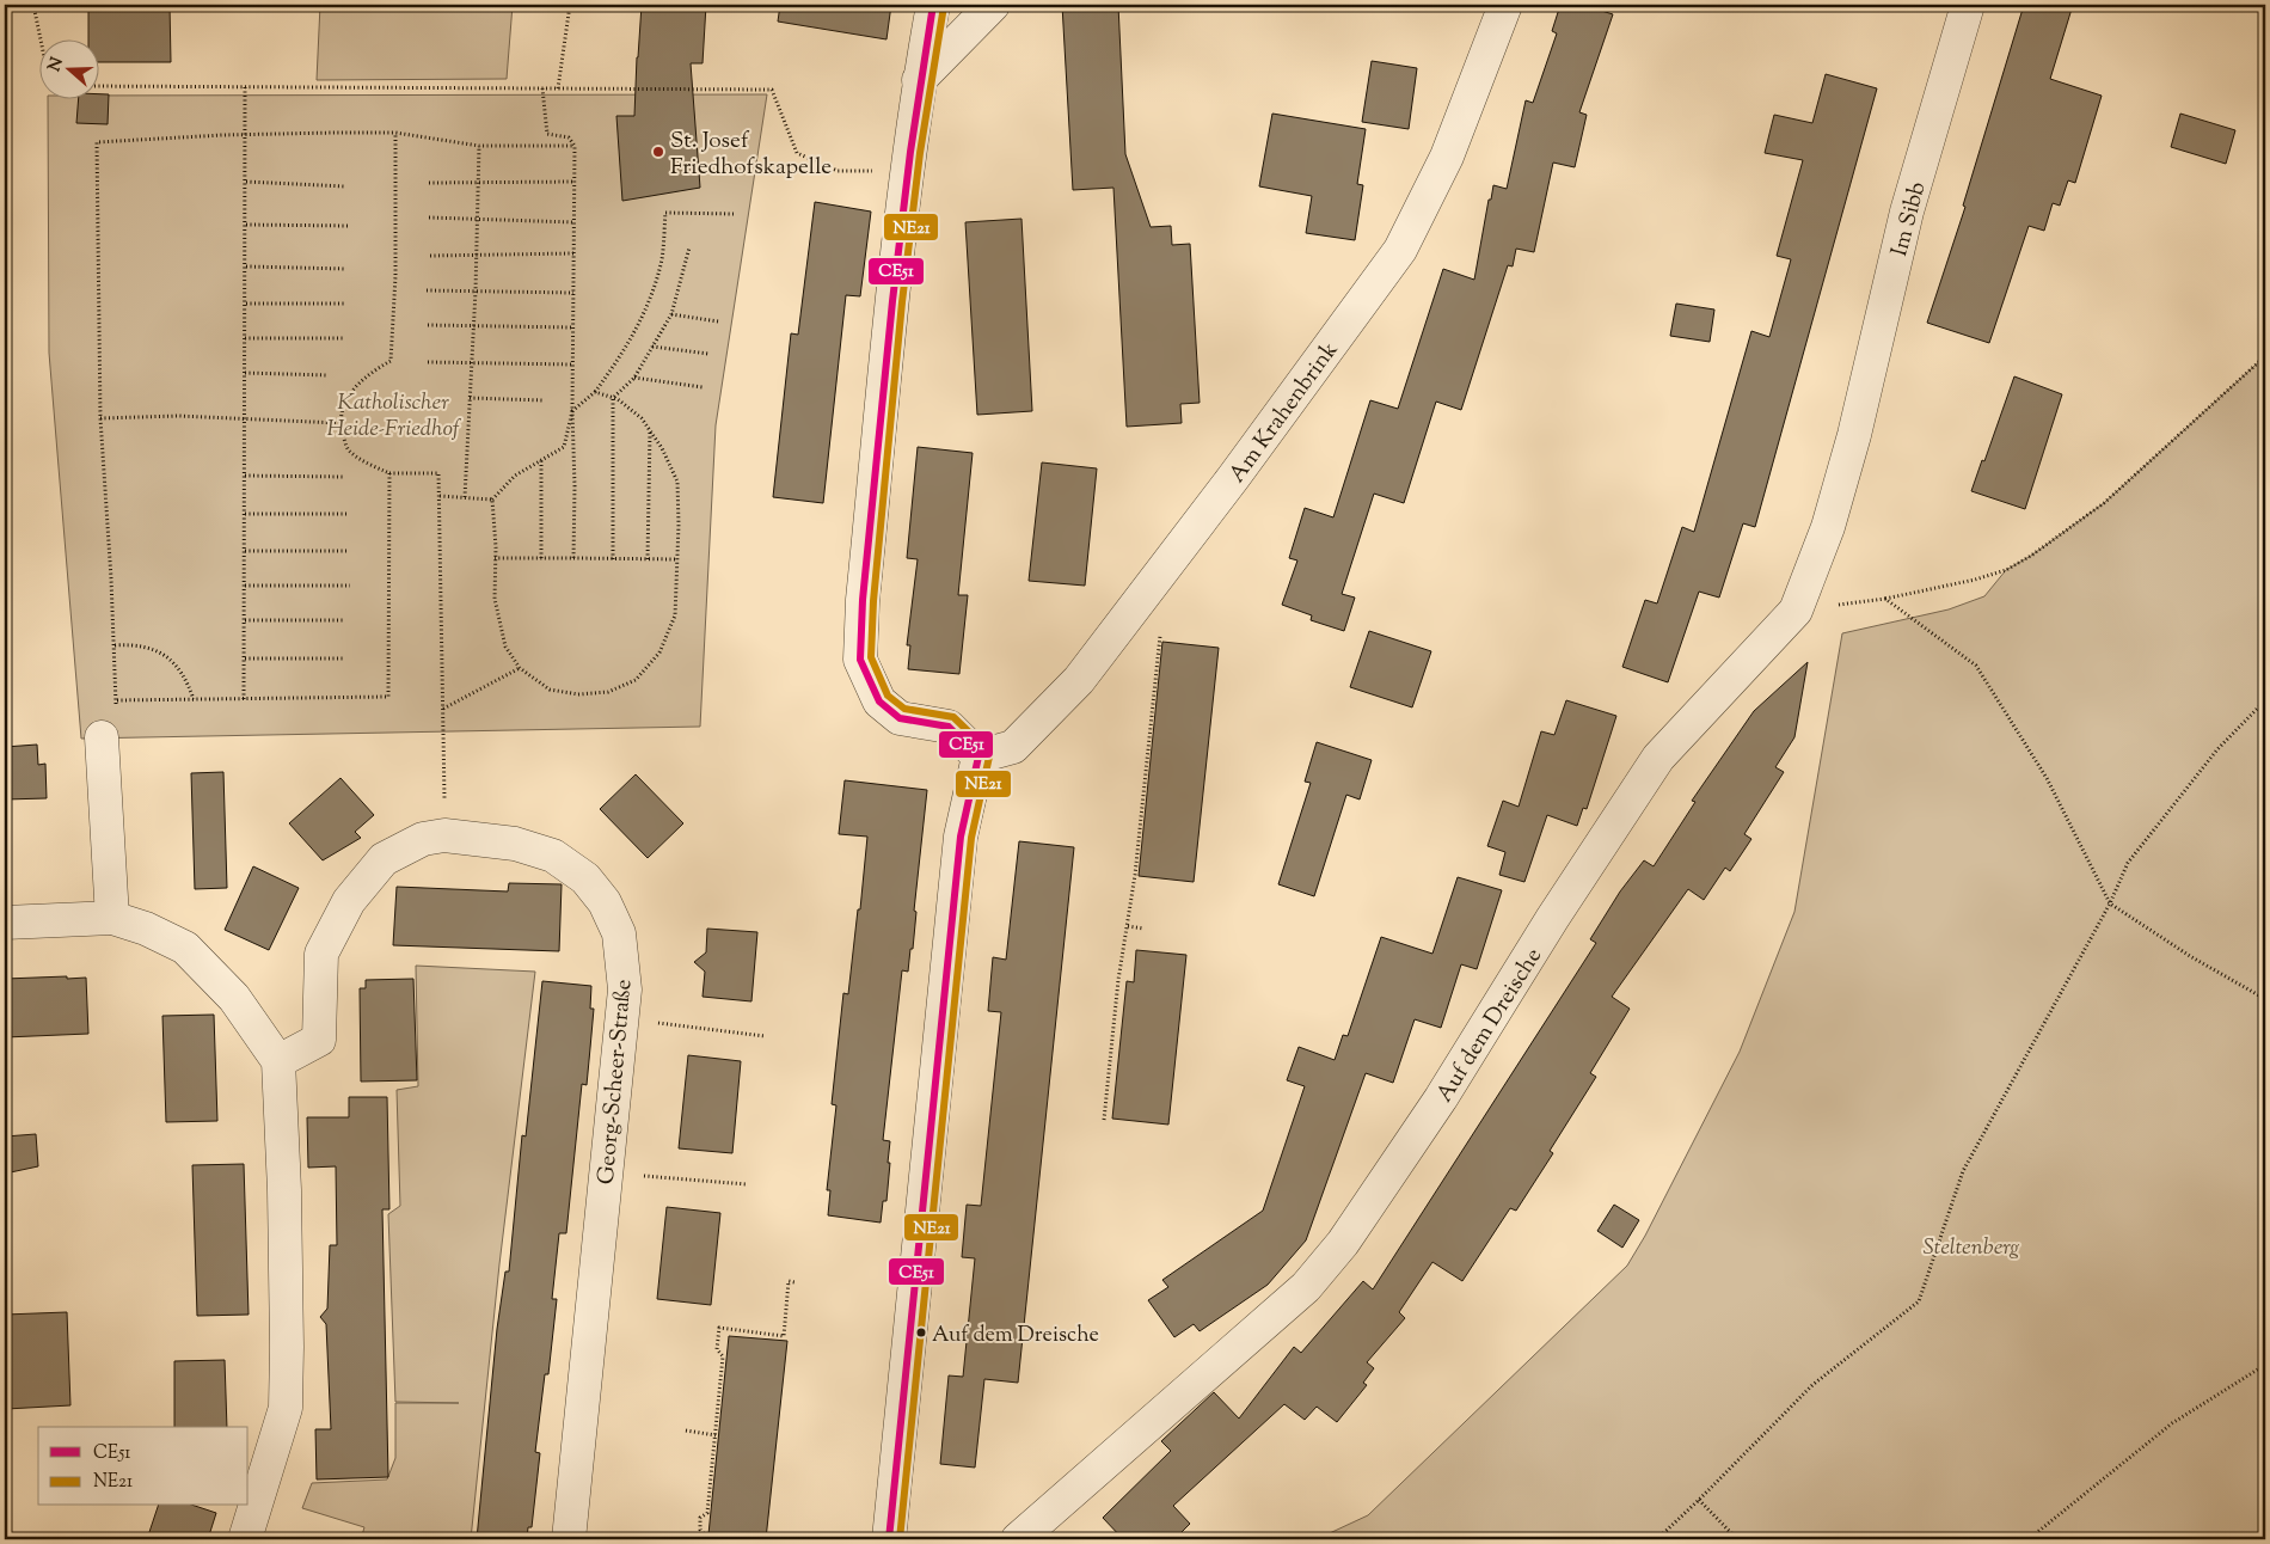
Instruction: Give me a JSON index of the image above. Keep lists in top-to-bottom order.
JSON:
{
  "streets": {
    "street": [
      "Im Sibb",
      "Am Krahenbrink",
      "Auf dem Dreische",
      "Georg-Scheer-Straße"
    ]
  },
  "crossings": [
    ["Im Sibb", "Auf dem Dreische"]
  ],
  "parks": ["Katholischer Heide-Friedhof", "Steltenberg"],
  "places": ["St. Josef Friedhofskapelle", "Auf dem Dreische"],
  "lines": ["transit line CE51", "transit line NE21"],
  "legend": ["CE51", "NE21"],
  "north": "left"
}
